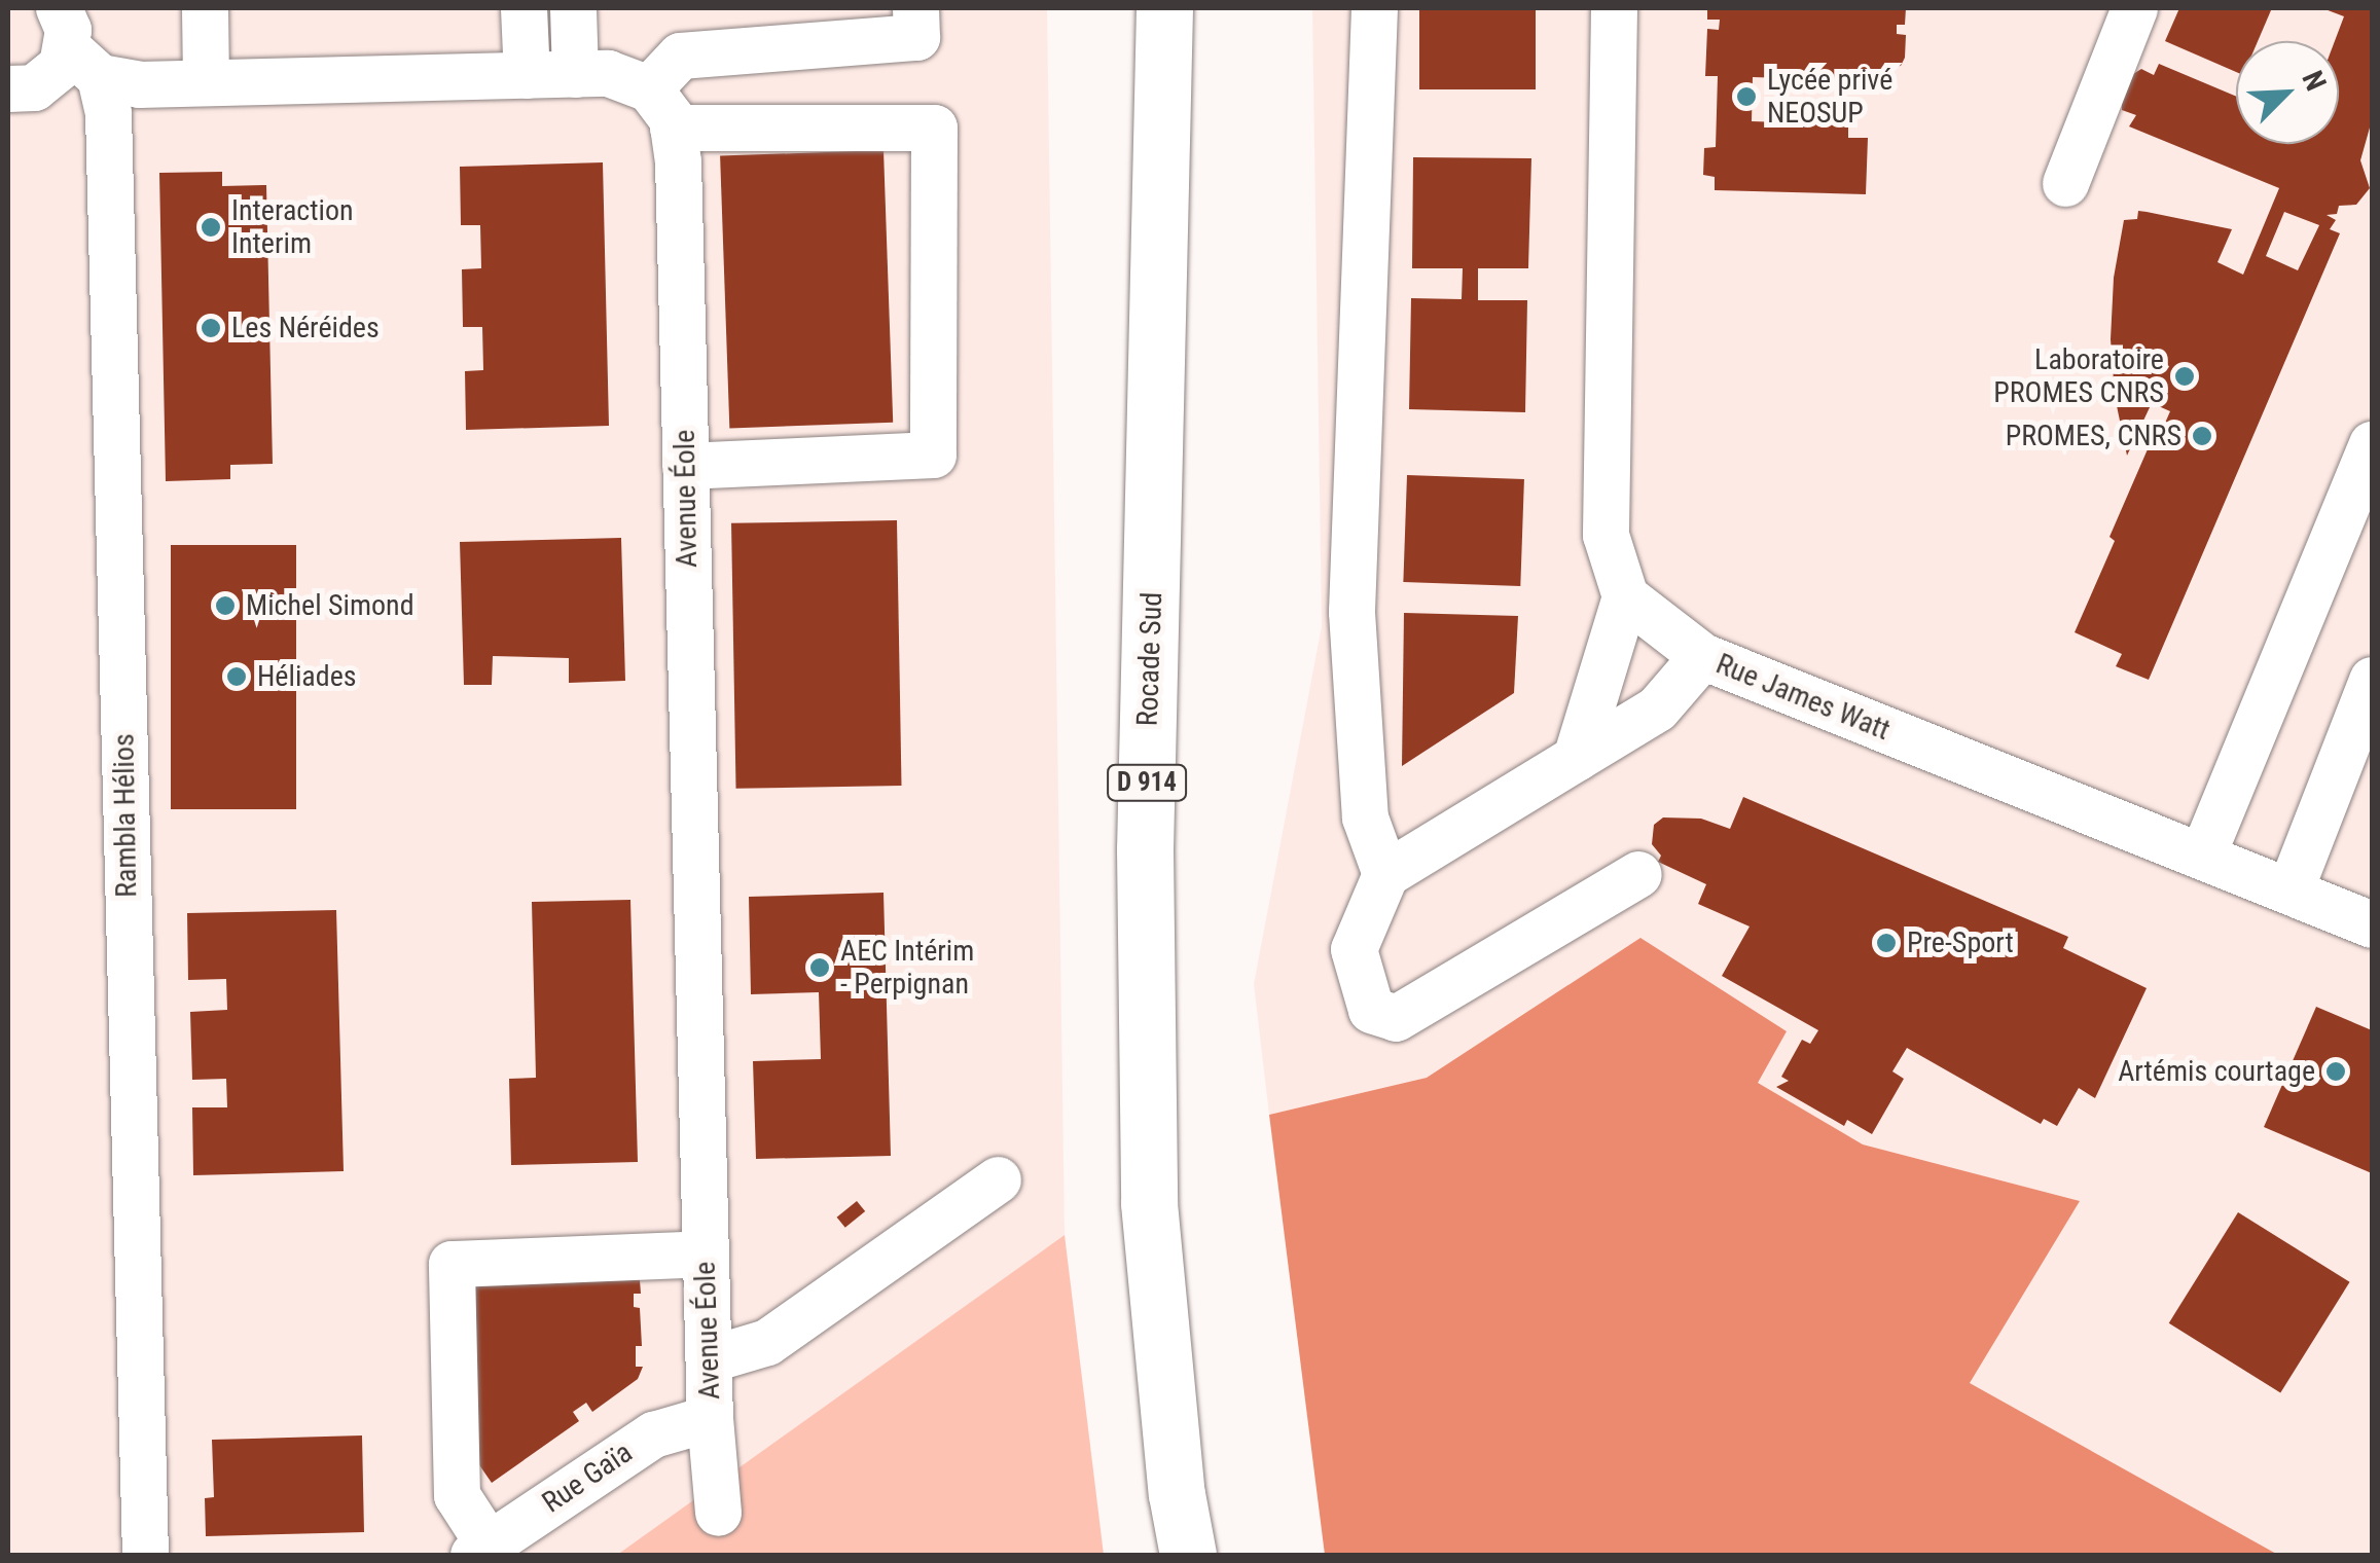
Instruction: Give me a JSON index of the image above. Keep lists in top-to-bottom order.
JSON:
{
  "streets": {
    "main road": ["Rocade Sud", "D 914"],
    "street": [
      "Avenue Éole",
      "Rue James Watt",
      "Rambla Hélios",
      "Rue Gaïa"
    ]
  },
  "crossings": [
    ["Avenue Éole", "Rue Gaïa"]
  ],
  "places": [
    "Lycée privé NEOSUP",
    "Interaction Interim",
    "Les Néréides",
    "Laboratoire PROMES CNRS",
    "PROMES, CNRS",
    "Michel Simond",
    "Héliades",
    "Pre-Sport",
    "AEC Intérim - Perpignan",
    "Artémis courtage"
  ],
  "north": "top right"
}
